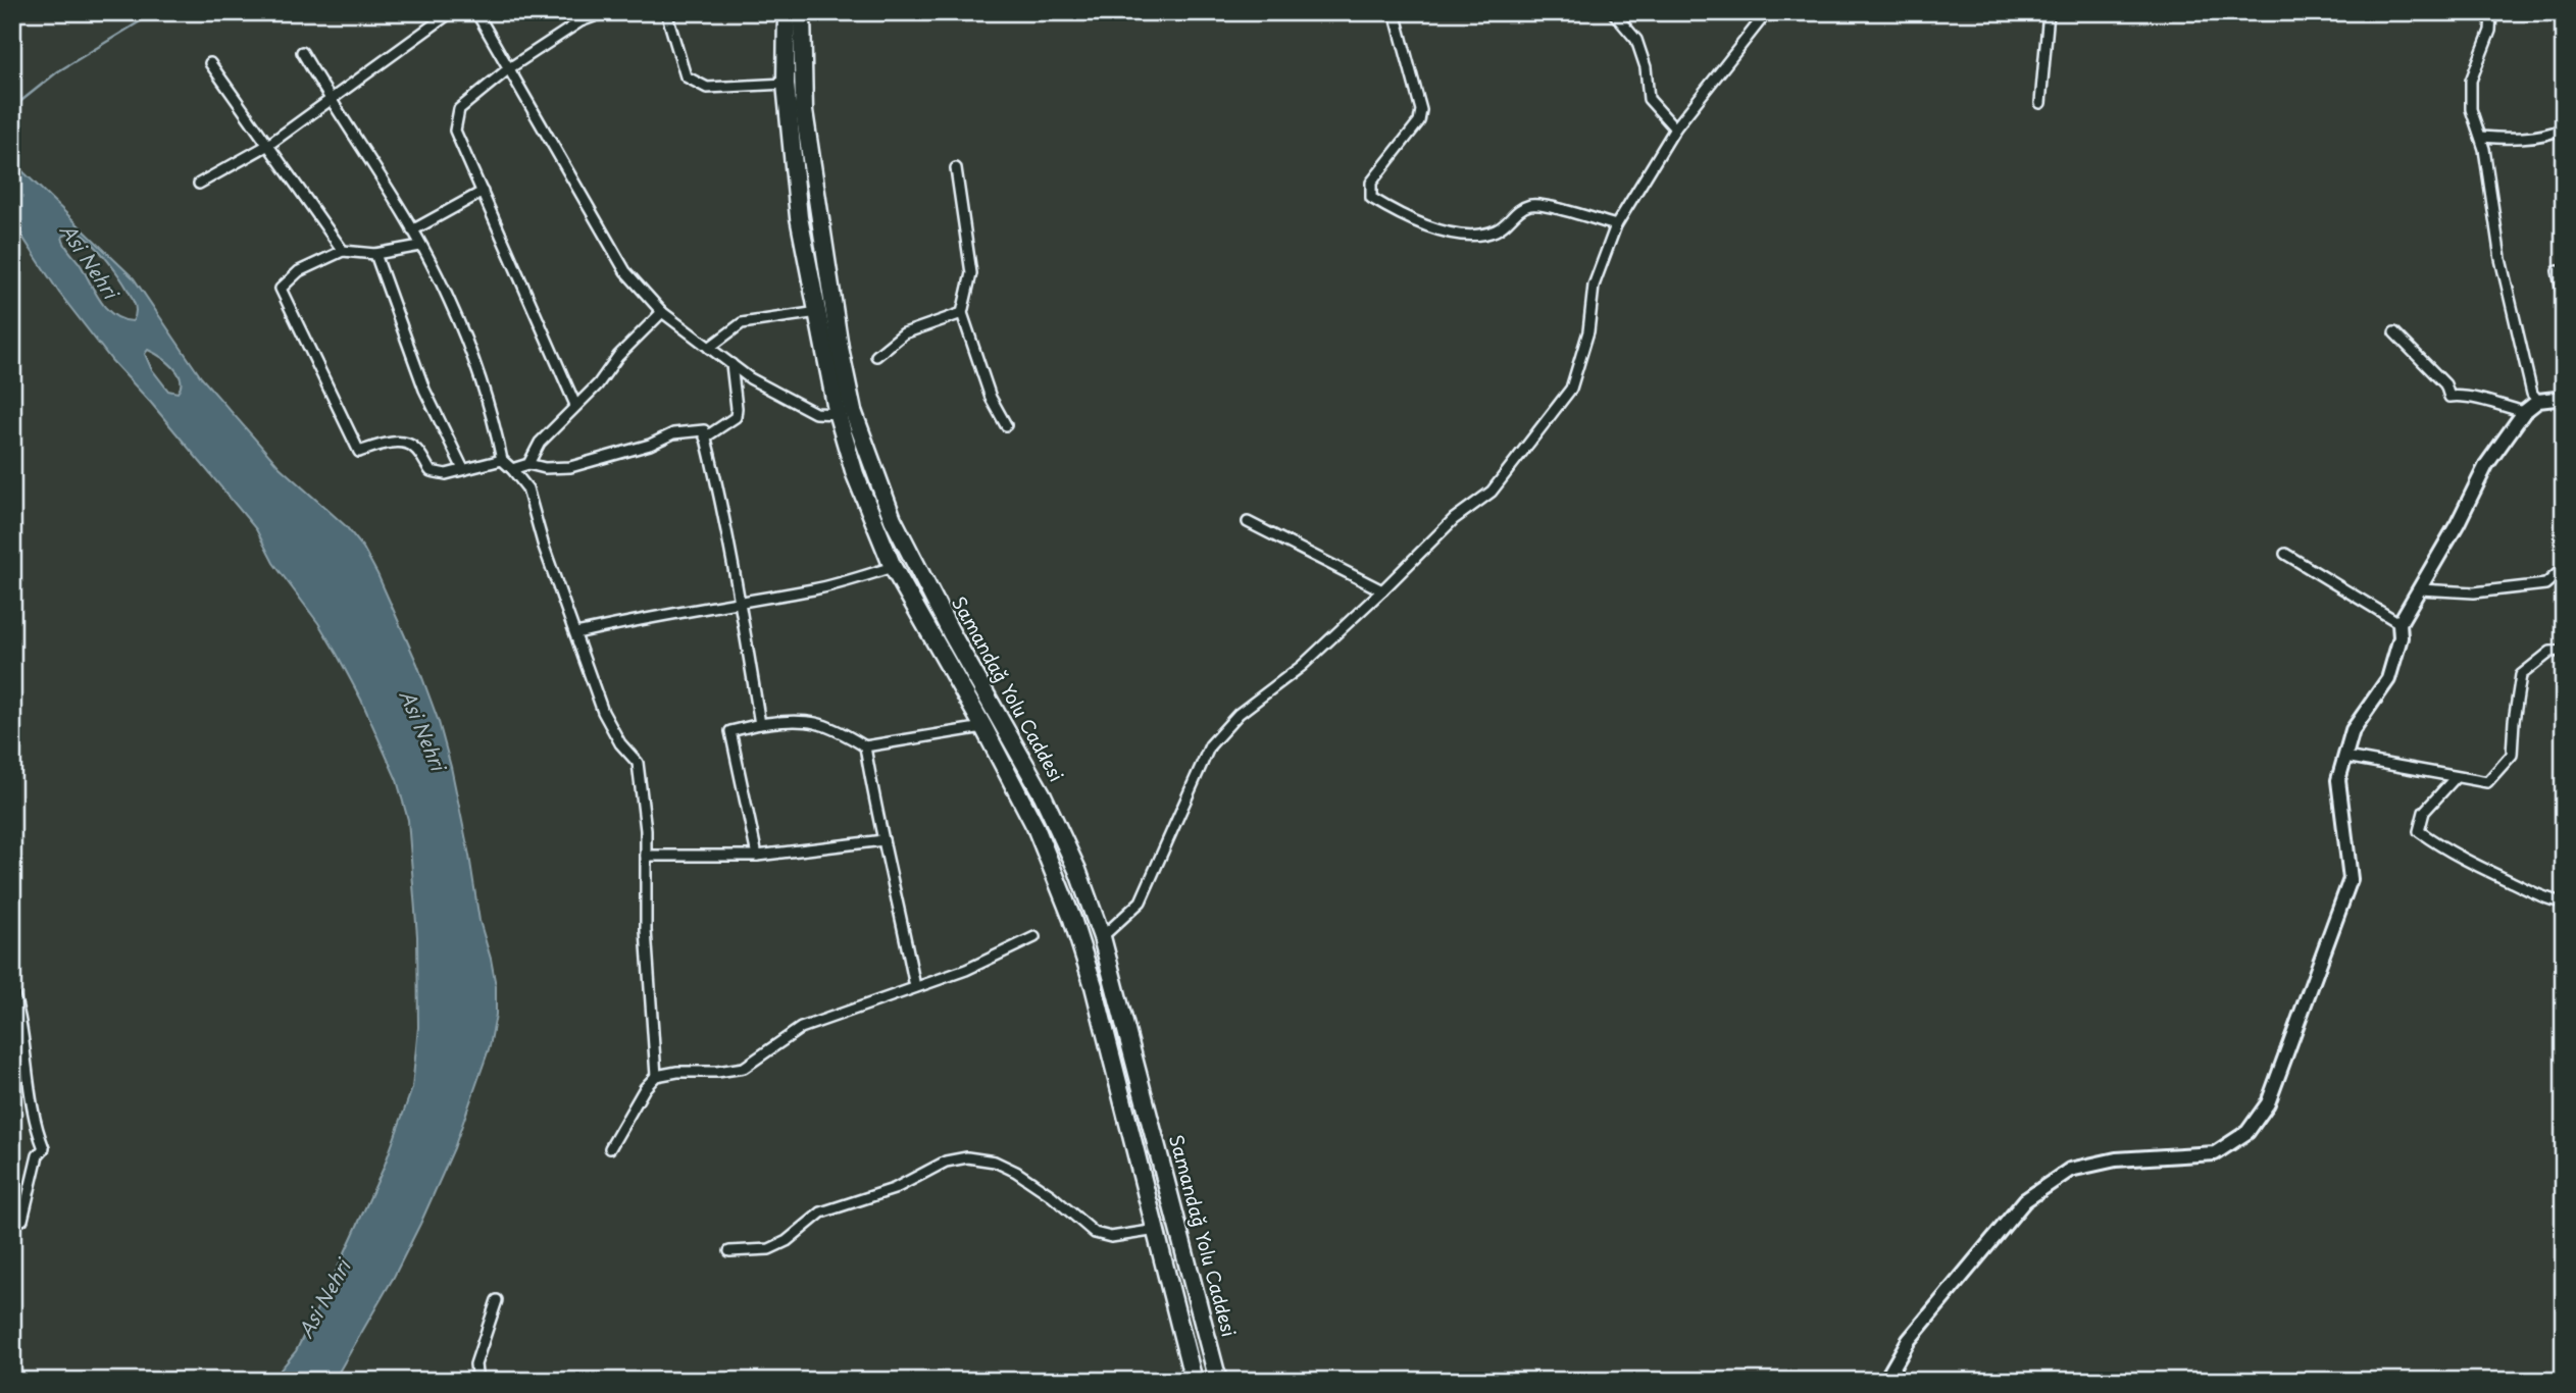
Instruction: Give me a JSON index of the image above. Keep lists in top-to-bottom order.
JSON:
{
  "streets": {
    "highway": ["Samandağ Yolu Caddesi"]
  },
  "water": ["Asi Nehri"]
}
